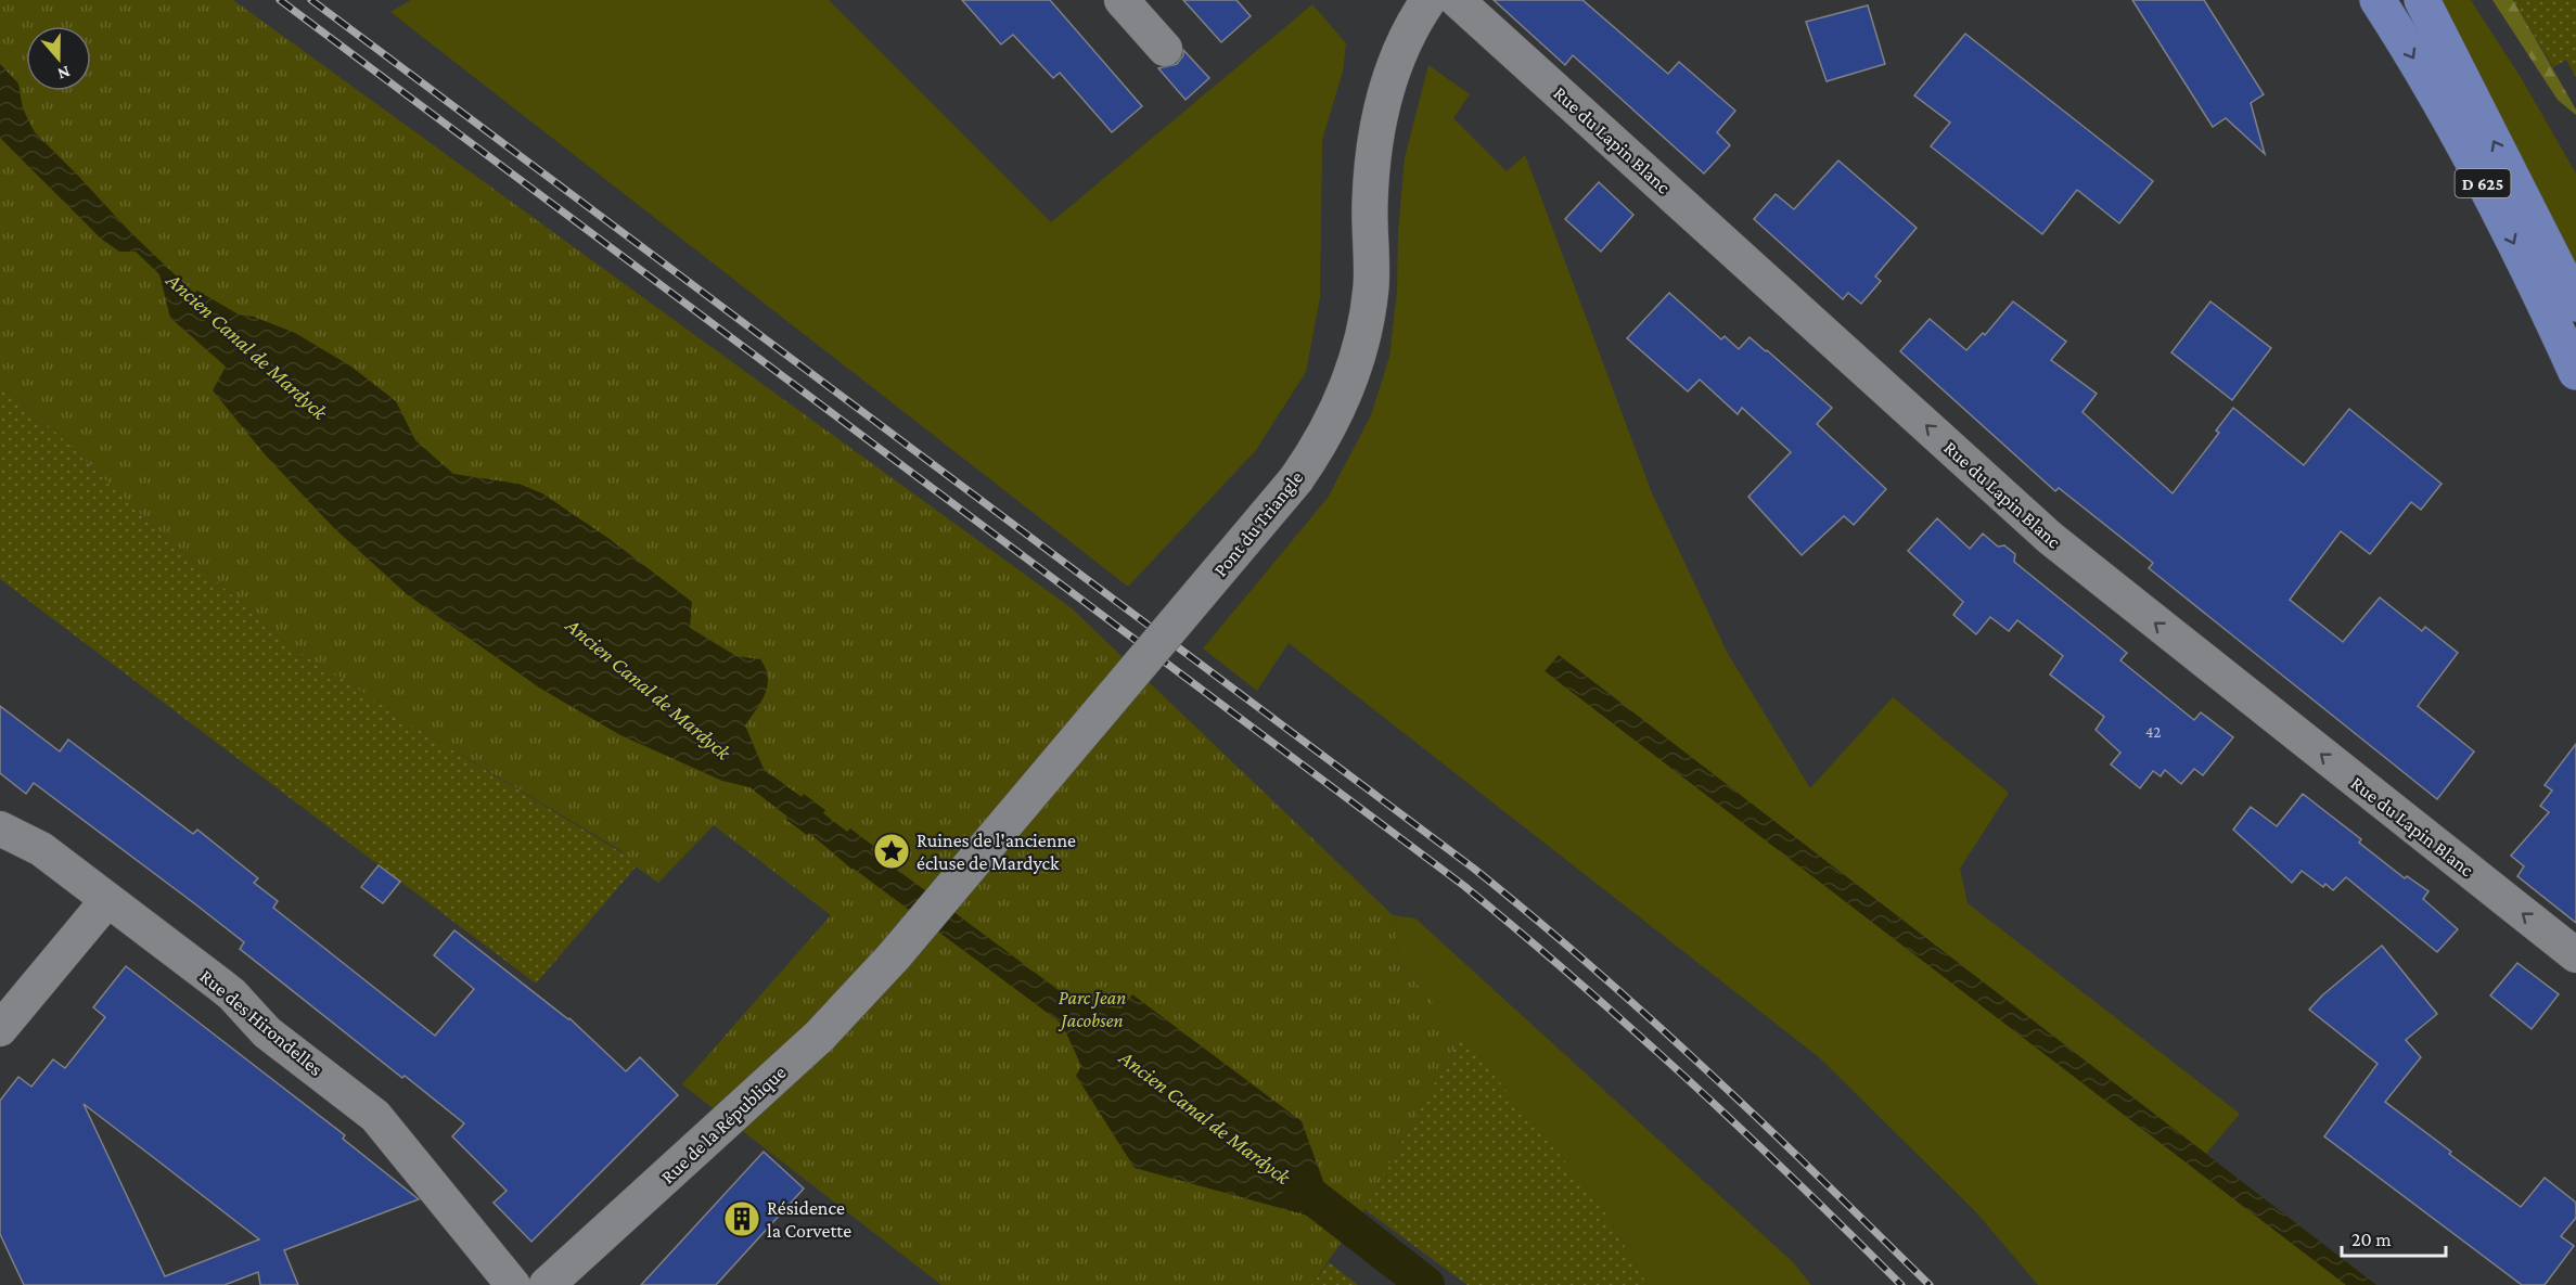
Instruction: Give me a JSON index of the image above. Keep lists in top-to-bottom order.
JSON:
{
  "streets": {
    "main road": ["D 625"],
    "street": [
      "Rue du Lapin Blanc",
      "Pont du Triangle",
      "Rue des Hirondelles",
      "Rue de la République"
    ]
  },
  "crossings": [
    ["Pont du Triangle", "Rue de la République"]
  ],
  "one_way": ["Rue du Lapin Blanc"],
  "water": ["Ancien Canal de Mardyck"],
  "parks": ["Parc Jean Jacobsen"],
  "places": {
    "place": ["Ruines de l'ancienne écluse de Mardyck"],
    "building": ["Résidence la Corvette"]
  },
  "house_numbers": ["42"],
  "scale_bar": "20 m",
  "north": "bottom"
}
